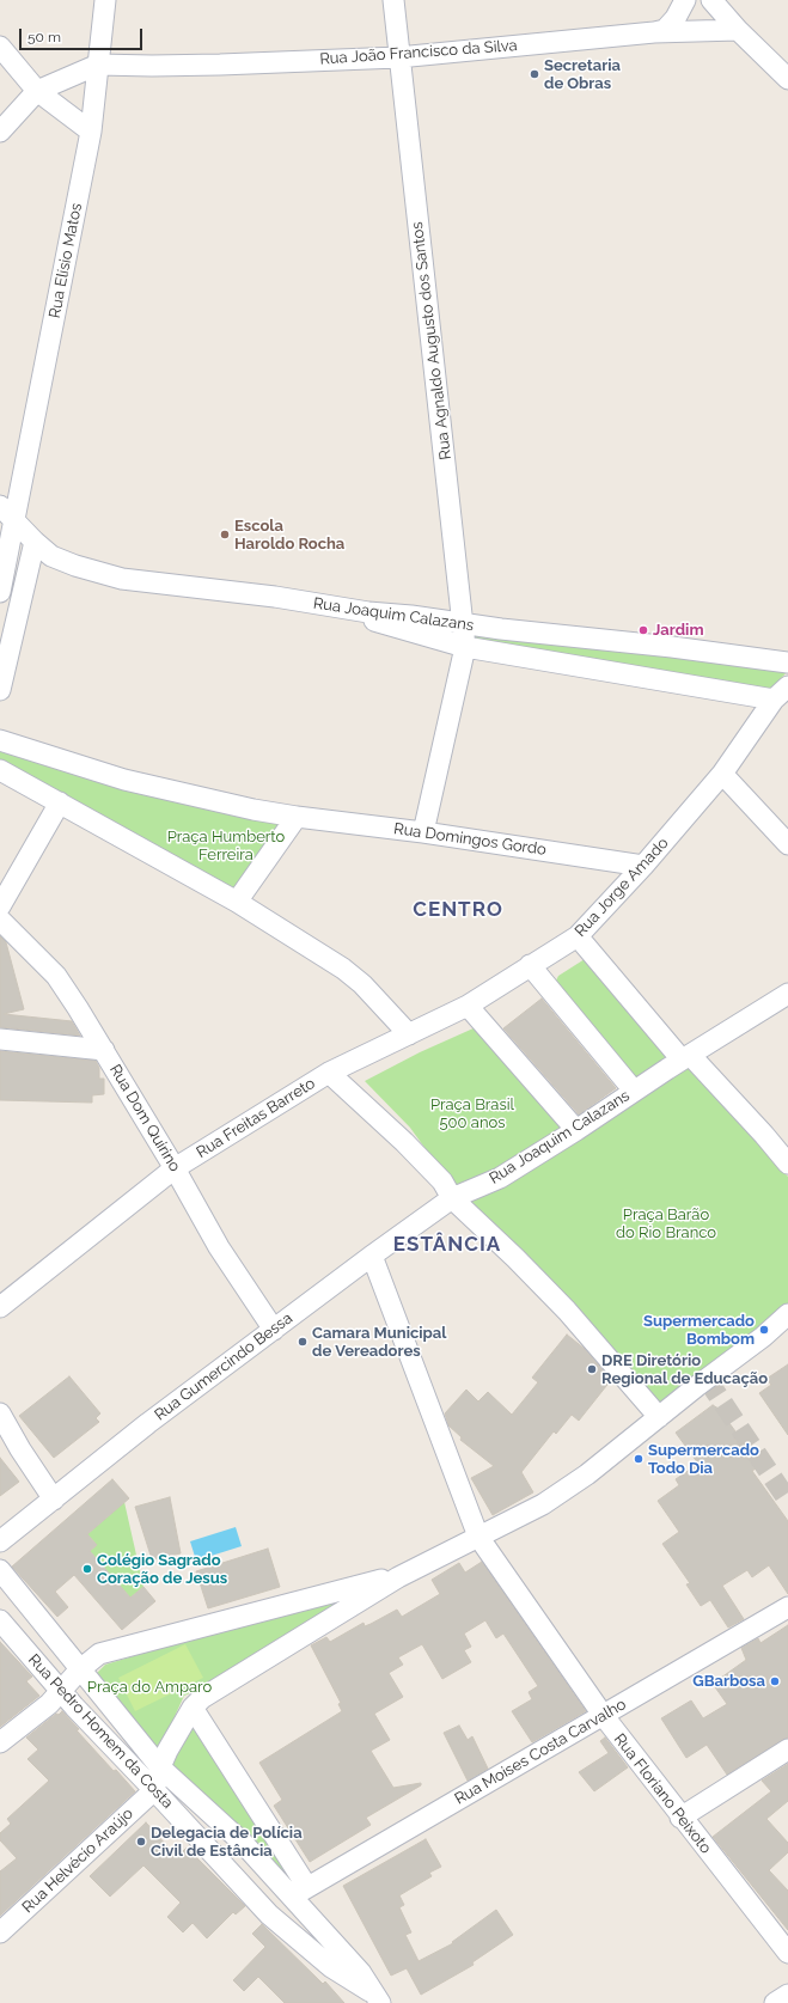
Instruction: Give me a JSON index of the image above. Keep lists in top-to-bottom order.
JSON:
{
  "streets": {
    "street": [
      "Rua João Francisco da Silva",
      "Rua Elísio Matos",
      "Rua Agnaldo Augusto dos Santos",
      "Rua Joaquim Calazans",
      "Rua Domingos Gordo",
      "Rua Jorge Amado",
      "Rua Dom Quirino",
      "Rua Freitas Barreto",
      "Rua Gumercindo Bessa",
      "Rua Pedro Homem da Costa",
      "Rua Moises Costa Carvalho",
      "Rua Floriano Peixoto",
      "Rua Helvécio Araújo"
    ]
  },
  "crossings": [
    ["Rua João Francisco da Silva", "Rua Elísio Matos"],
    ["Rua João Francisco da Silva", "Rua Agnaldo Augusto dos Santos"],
    ["Rua Elísio Matos", "Rua Joaquim Calazans"],
    ["Rua Agnaldo Augusto dos Santos", "Rua Joaquim Calazans"],
    ["Rua Agnaldo Augusto dos Santos", "Rua Domingos Gordo"],
    ["Rua Joaquim Calazans", "Rua Gumercindo Bessa"],
    ["Rua Domingos Gordo", "Rua Jorge Amado"],
    ["Rua Jorge Amado", "Rua Freitas Barreto"],
    ["Rua Dom Quirino", "Rua Freitas Barreto"],
    ["Rua Dom Quirino", "Rua Gumercindo Bessa"],
    ["Rua Gumercindo Bessa", "Rua Floriano Peixoto"],
    ["Rua Pedro Homem da Costa", "Rua Moises Costa Carvalho"],
    ["Rua Pedro Homem da Costa", "Rua Helvécio Araújo"],
    ["Rua Moises Costa Carvalho", "Rua Floriano Peixoto"]
  ],
  "districts": ["CENTRO", "ESTÂNCIA"],
  "parks": [
    "Praça Humberto Ferreira",
    "Praça Brasil 500 anos",
    "Praça Barão do Rio Branco",
    "Praça do Amparo"
  ],
  "places": [
    "Secretaria de Obras",
    "Escola Haroldo Rocha",
    "Jardim",
    "Supermercado Bombom",
    "Camara Municipal de Vereadores",
    "DRE Diretório Regional de Educação",
    "Supermercado Todo Dia",
    "Colégio Sagrado Coração de Jesus",
    "GBarbosa",
    "Delegacia de Polícia Civil de Estância"
  ],
  "scale_bar": "50 m"
}
